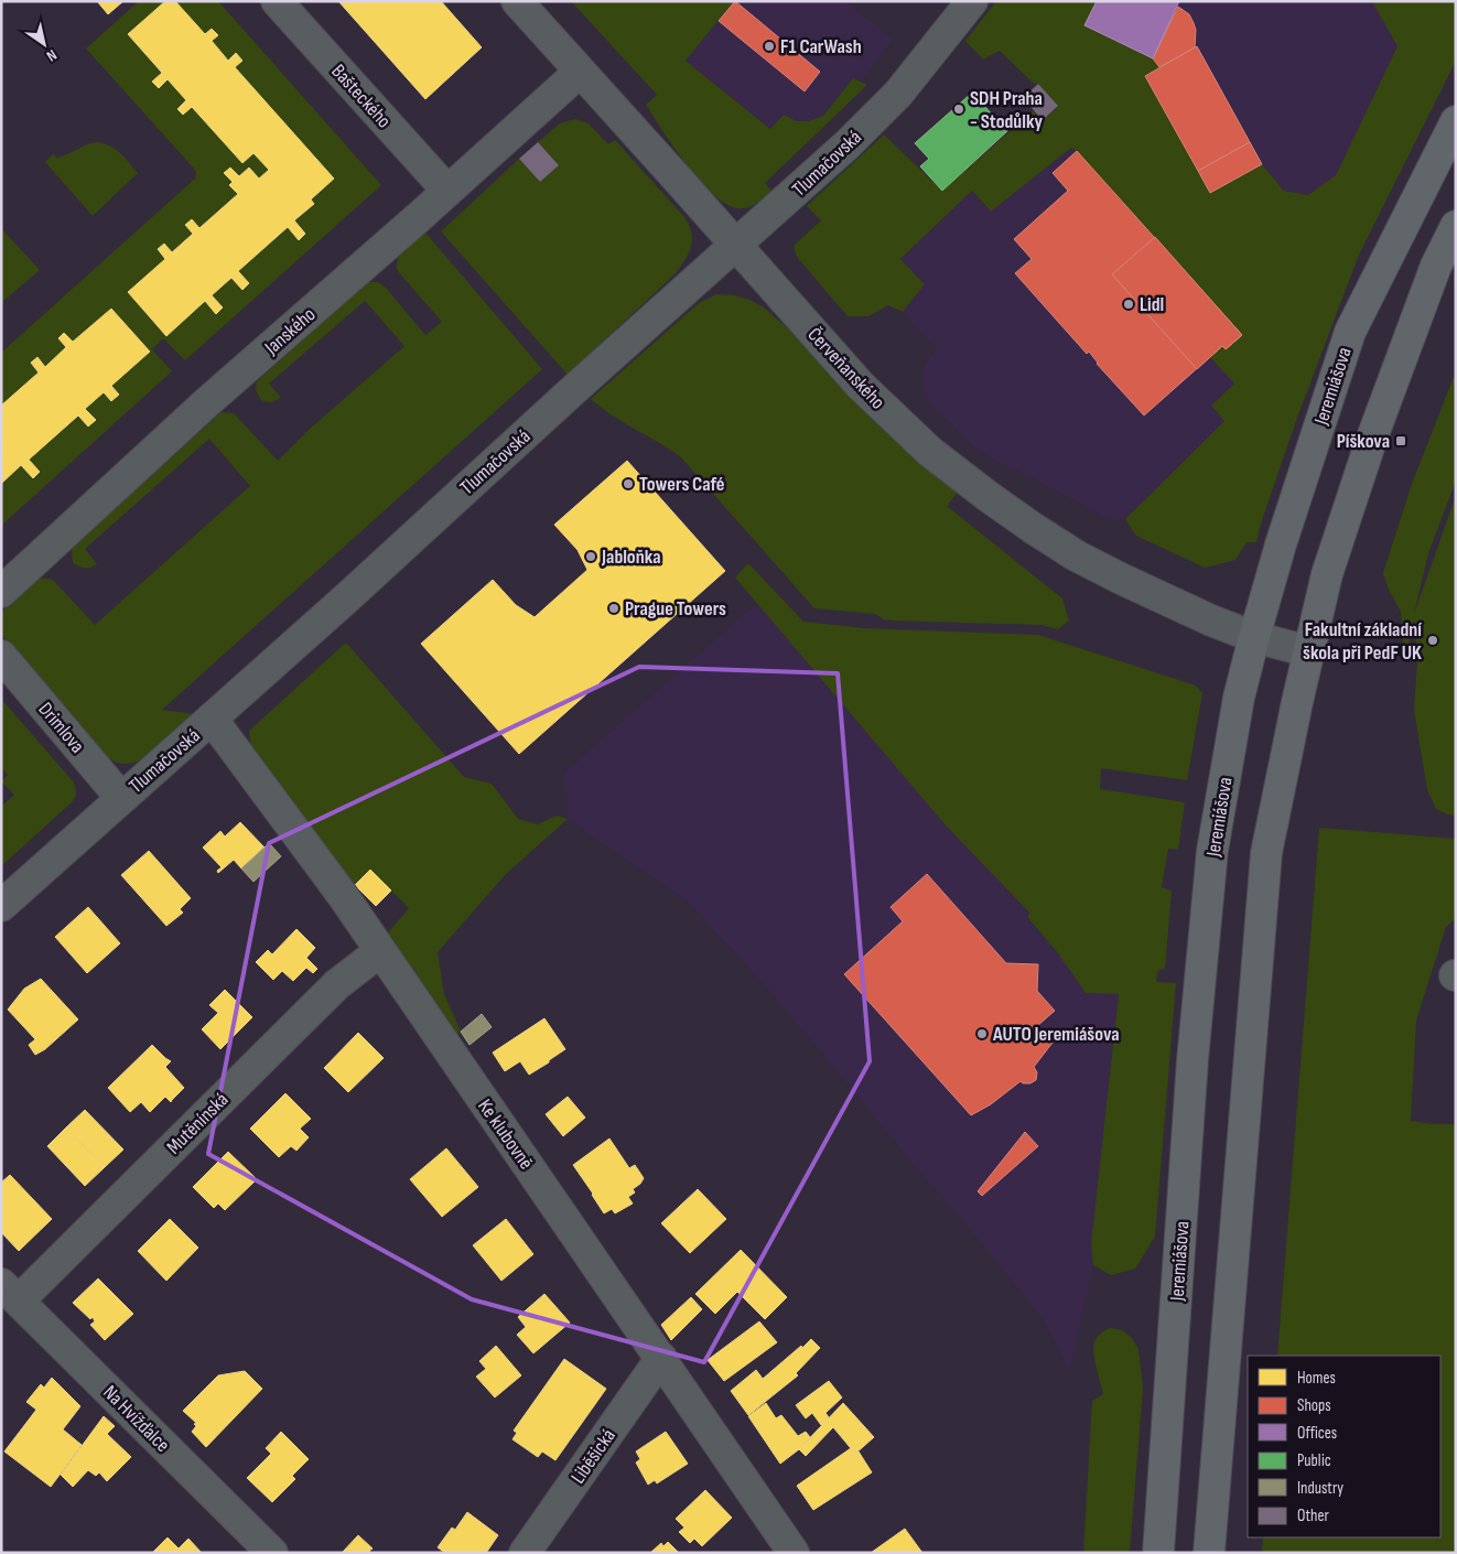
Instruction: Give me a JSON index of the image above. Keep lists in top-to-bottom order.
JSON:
{
  "streets": {
    "main road": ["Jeremiášova"],
    "street": [
      "Bašteckého",
      "Tlumačovská",
      "Janského",
      "Červeňanského",
      "Drimlova",
      "Mutěnínská",
      "Ke klubovně",
      "Na Hvížďalce",
      "Liběšická"
    ]
  },
  "crossings": [
    ["Bašteckého", "Janského"],
    ["Tlumačovská", "Červeňanského"],
    ["Tlumačovská", "Drimlova"],
    ["Tlumačovská", "Ke klubovně"],
    ["Janského", "Červeňanského"],
    ["Červeňanského", "Jeremiášova"],
    ["Mutěnínská", "Ke klubovně"],
    ["Mutěnínská", "Na Hvížďalce"],
    ["Ke klubovně", "Liběšická"]
  ],
  "places": {
    "other": [
      "F1 CarWash",
      "SDH Praha - Stodůlky",
      "Lidl",
      "Towers Café",
      "Jabloňka",
      "Prague Towers",
      "Fakultní základní škola při PedF UK",
      "AUTO Jeremiášova"
    ],
    "transit": ["Píškova"]
  },
  "legend": [
    "Homes",
    "Shops",
    "Offices",
    "Public",
    "Industry",
    "Other"
  ],
  "north": "bottom right"
}
